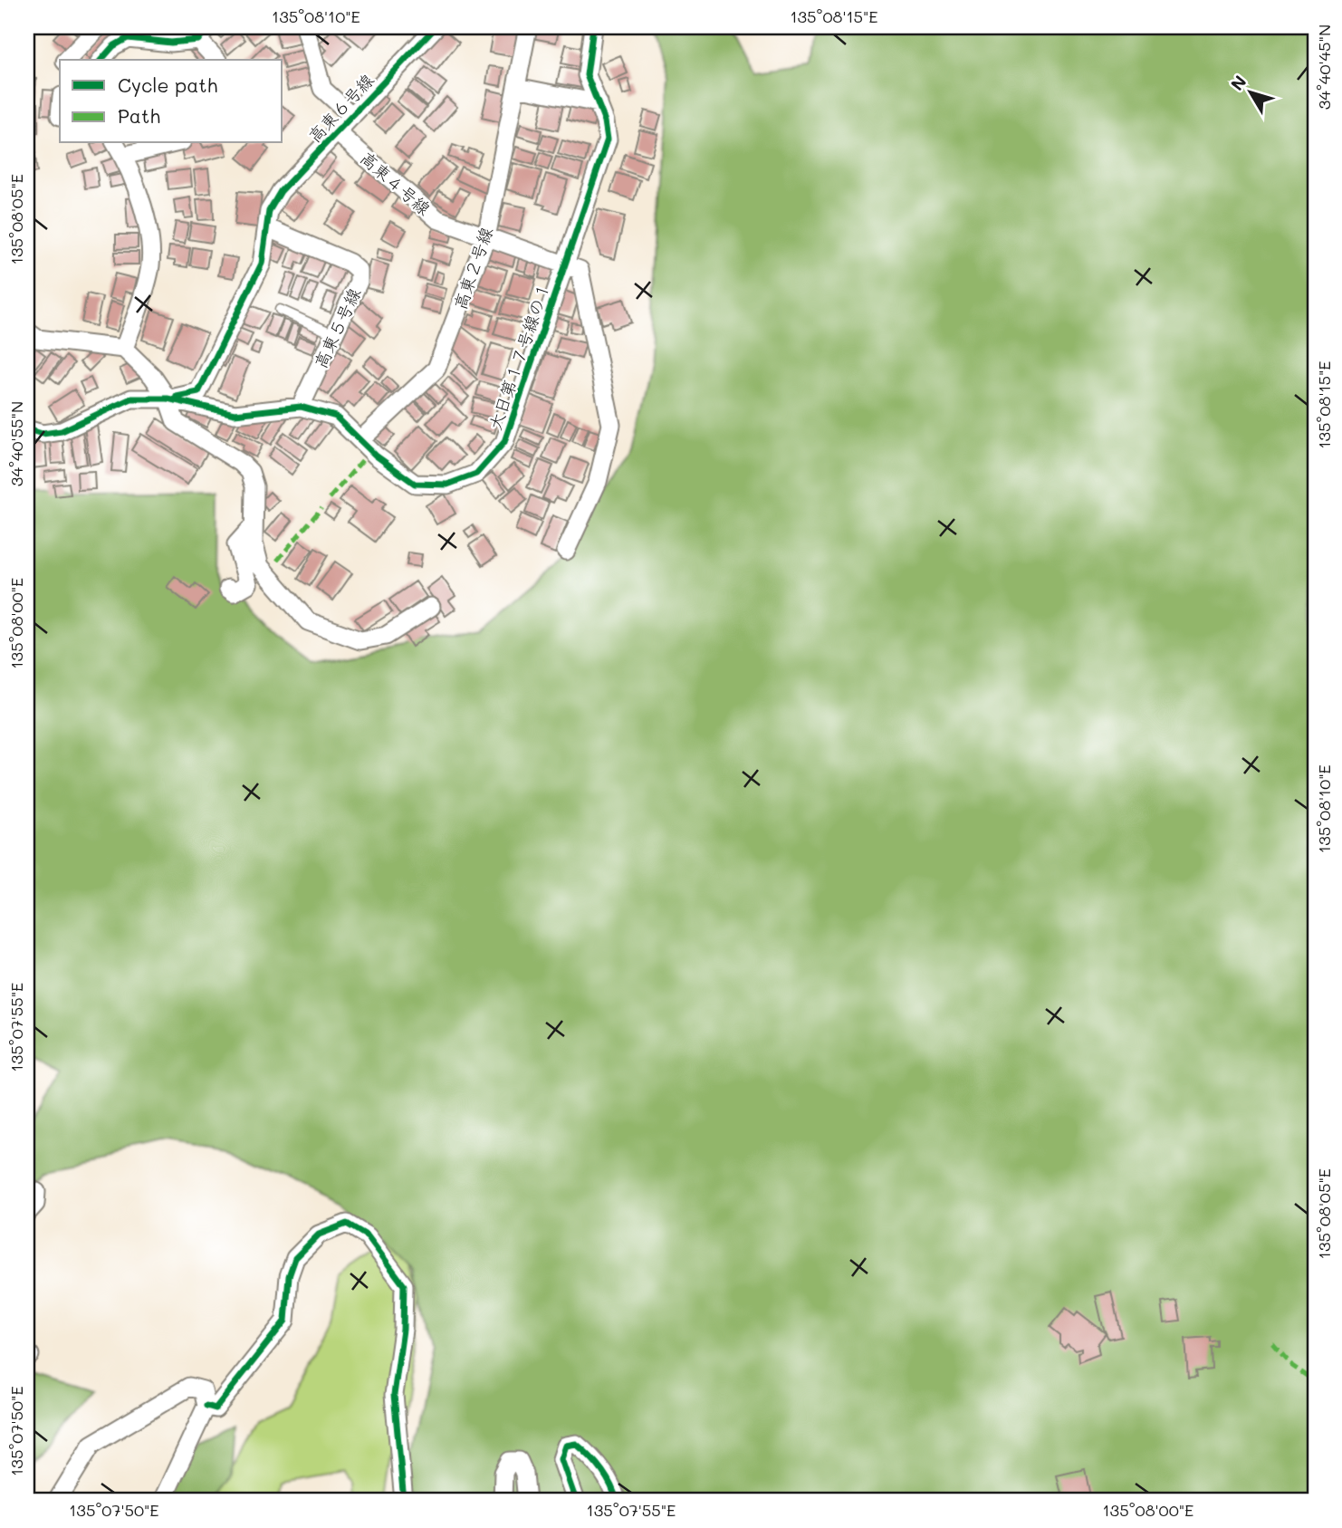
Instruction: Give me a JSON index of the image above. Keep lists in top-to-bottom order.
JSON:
{
  "streets": {
    "street": [
      "高東６号線",
      "高東４号線",
      "高東２号線",
      "高東５号線",
      "大日第１７号線の１"
    ]
  },
  "crossings": [
    ["高東６号線", "高東４号線"],
    ["高東６号線", "高東５号線"],
    ["高東６号線", "大日第１７号線の１"],
    ["高東４号線", "高東２号線"],
    ["高東４号線", "大日第１７号線の１"],
    ["高東２号線", "大日第１７号線の１"],
    ["高東５号線", "大日第１７号線の１"]
  ],
  "legend": ["Cycle path", "Path"],
  "north": "top left",
  "coordinates": [
    "135°08'10\"E",
    "135°08'15\"E",
    "34°40'45\"N",
    "135°08'05\"E",
    "34°40'55\"N",
    "135°08'00\"E",
    "135°07'55\"E",
    "135°07'50\"E"
  ]
}
